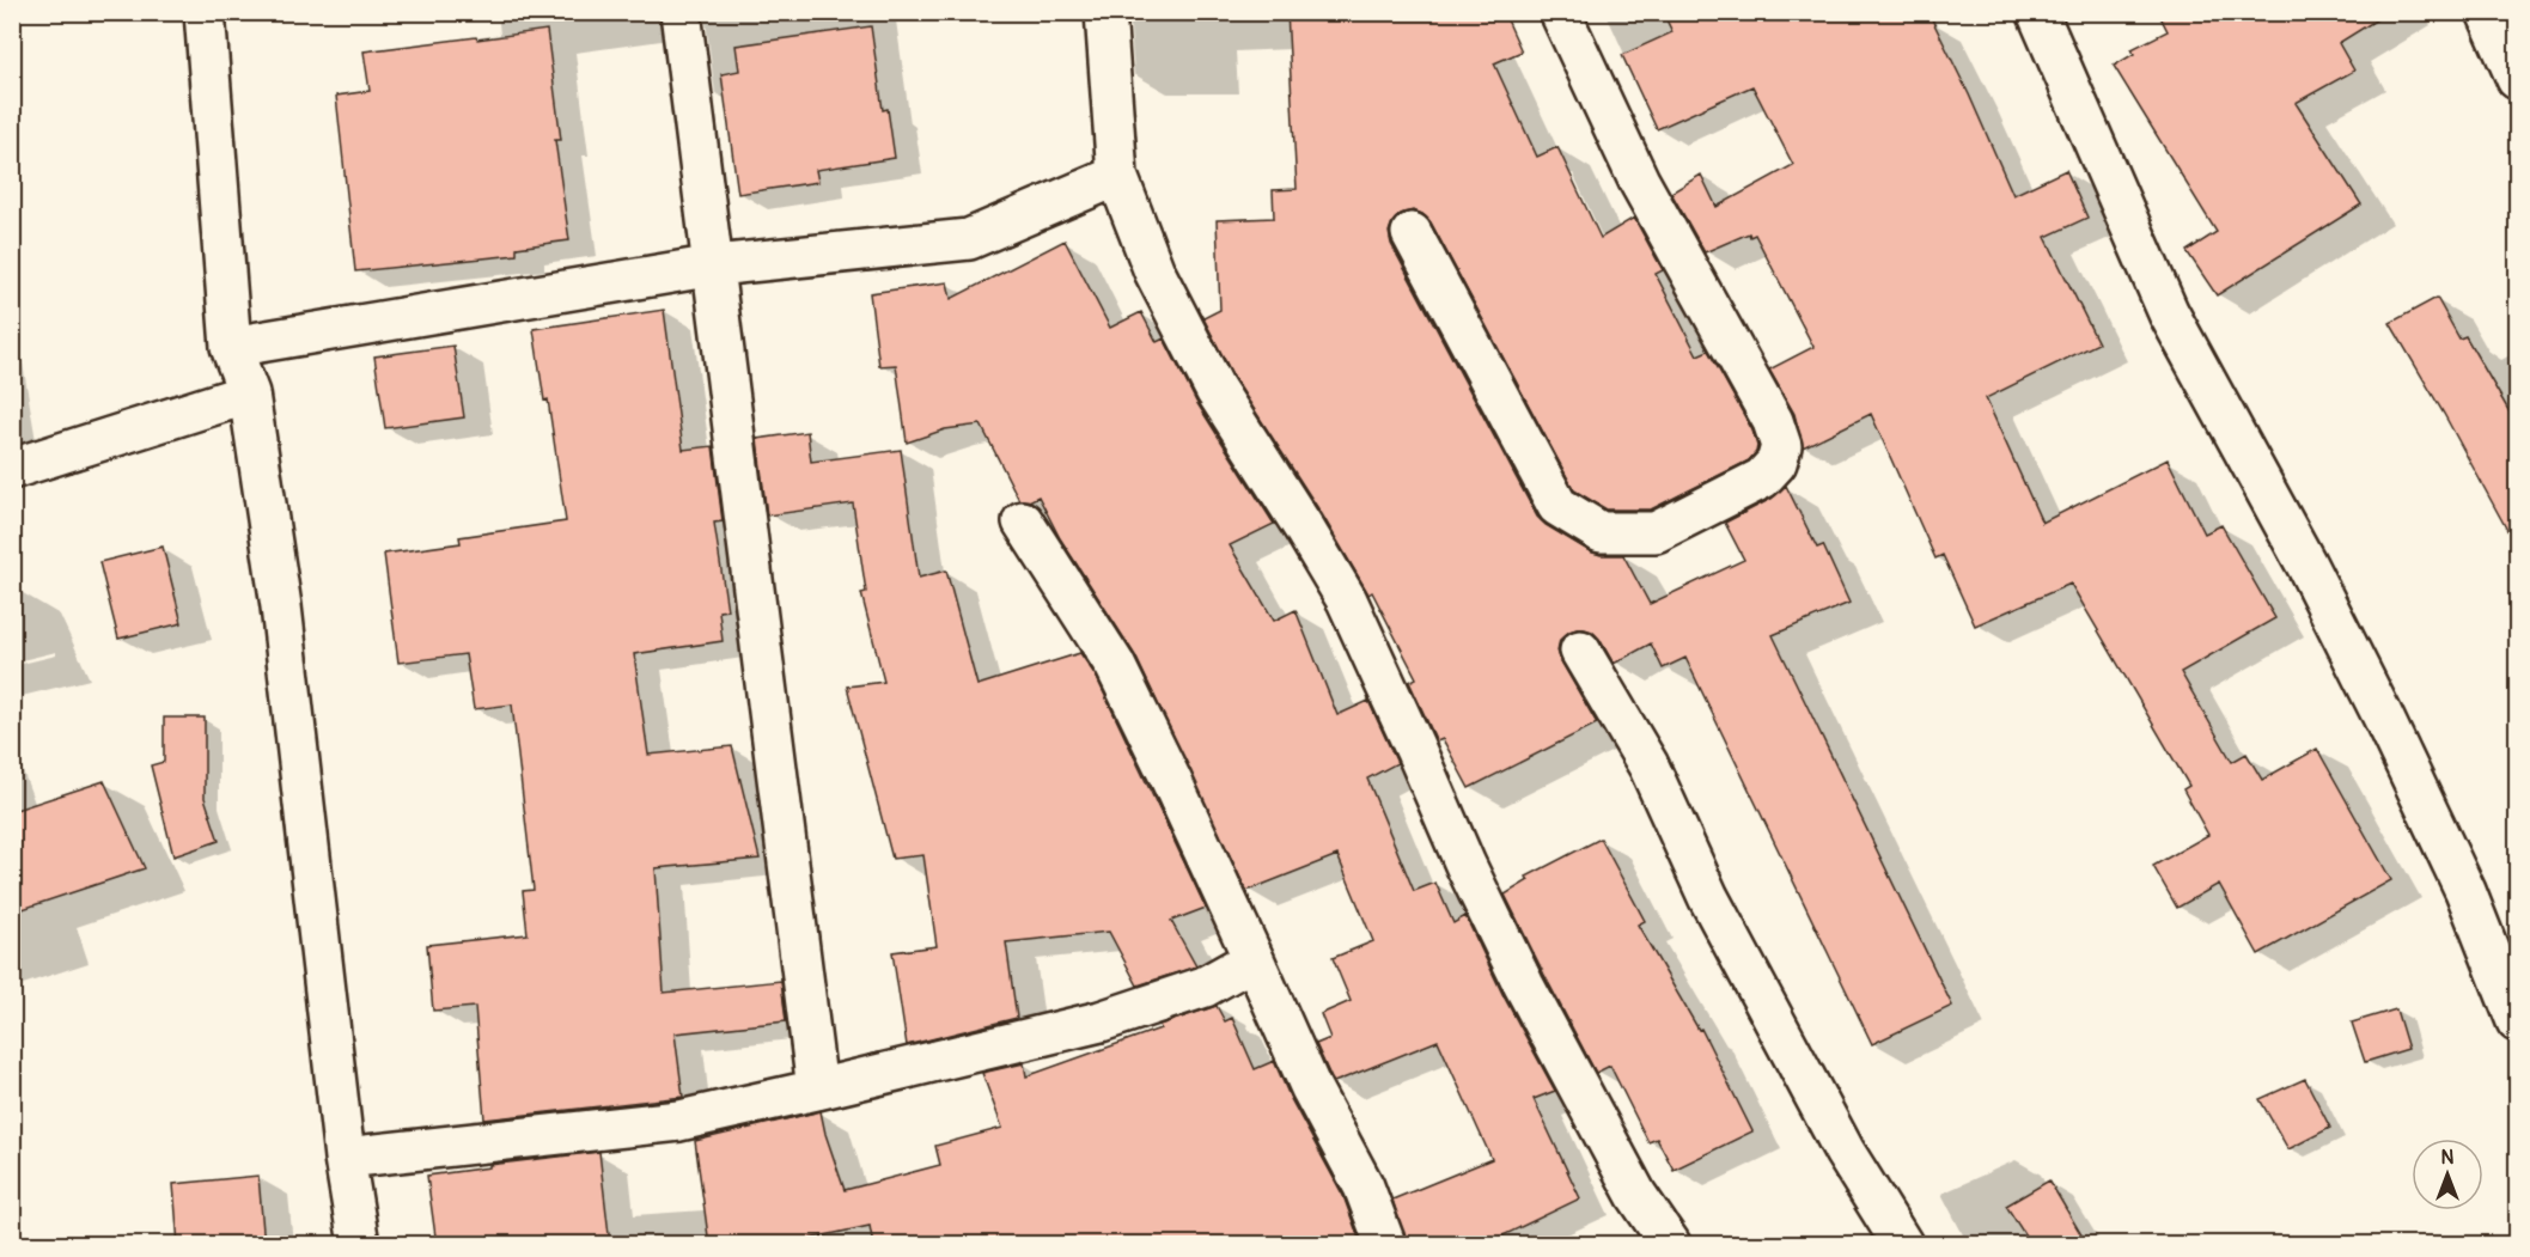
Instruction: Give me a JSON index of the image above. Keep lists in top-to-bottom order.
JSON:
{
  "north": "top"
}
